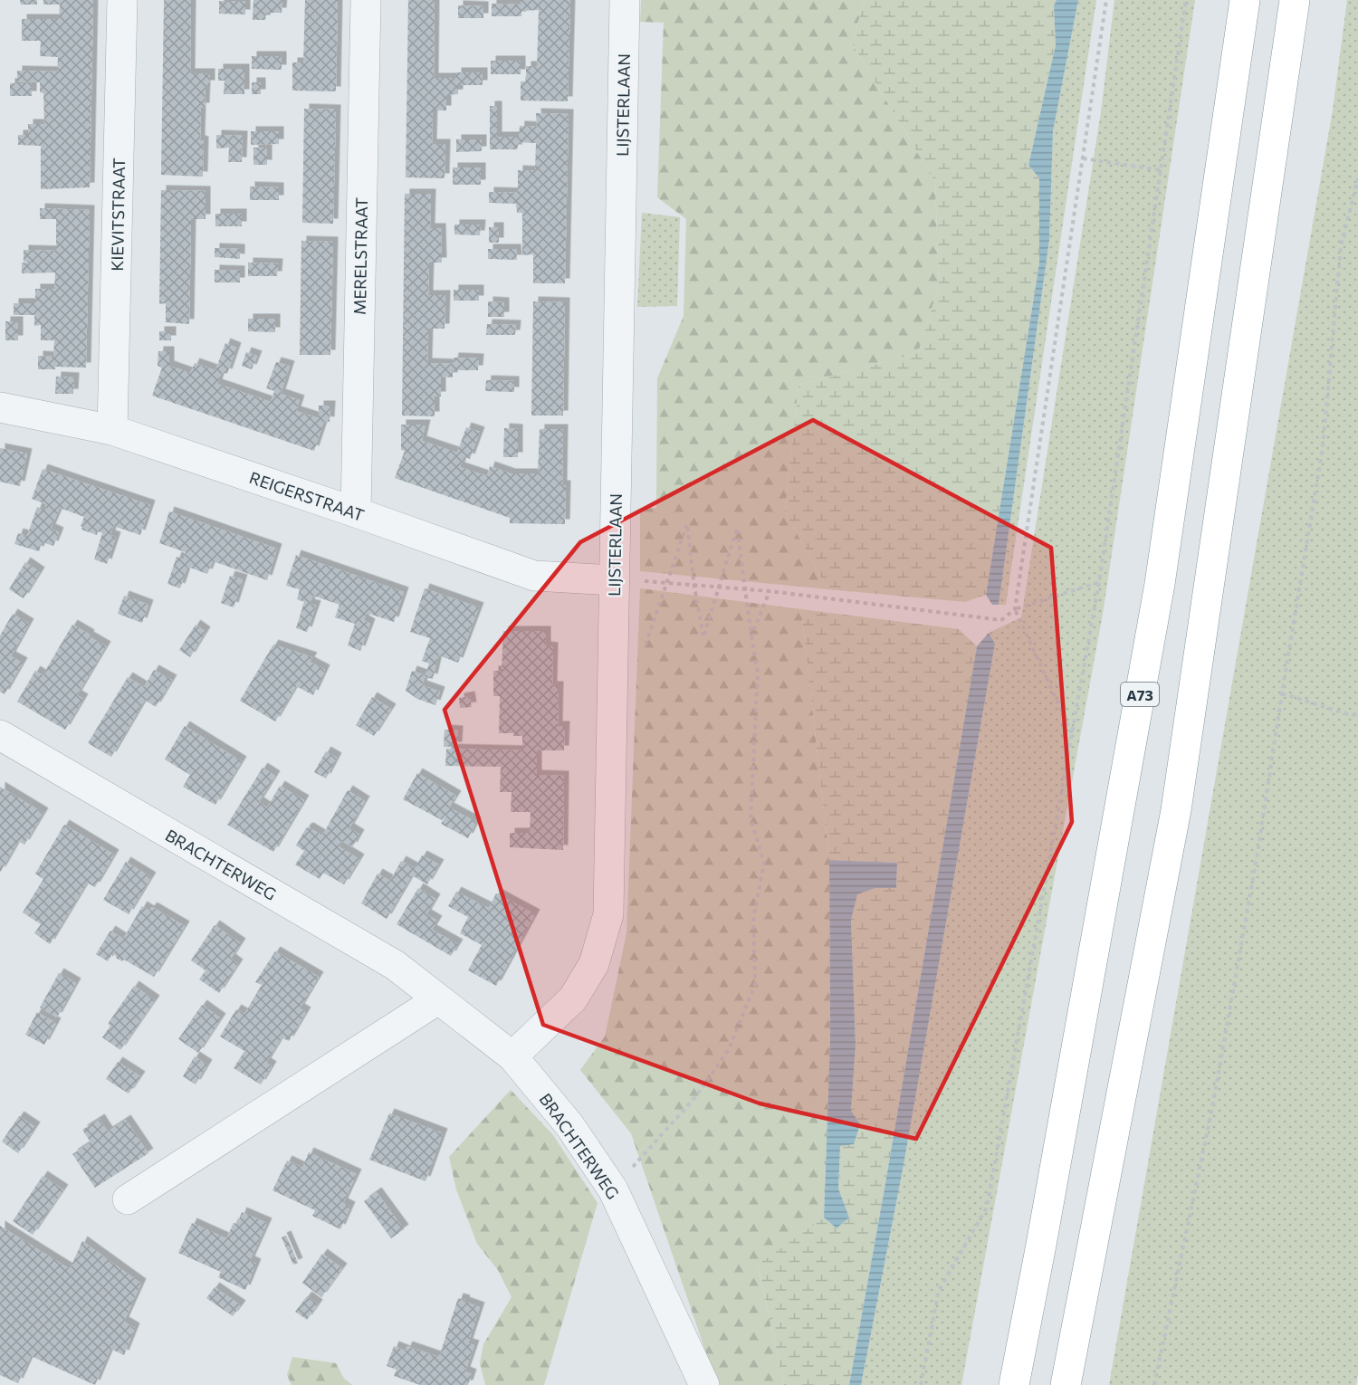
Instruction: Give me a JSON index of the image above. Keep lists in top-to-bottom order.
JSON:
{
  "streets": {
    "highway": ["A73"],
    "street": [
      "LIJSTERLAAN",
      "KIEVITSTRAAT",
      "MERELSTRAAT",
      "REIGERSTRAAT",
      "BRACHTERWEG"
    ]
  },
  "crossings": [
    ["LIJSTERLAAN", "REIGERSTRAAT"],
    ["LIJSTERLAAN", "BRACHTERWEG"],
    ["KIEVITSTRAAT", "REIGERSTRAAT"],
    ["MERELSTRAAT", "REIGERSTRAAT"]
  ]
}
